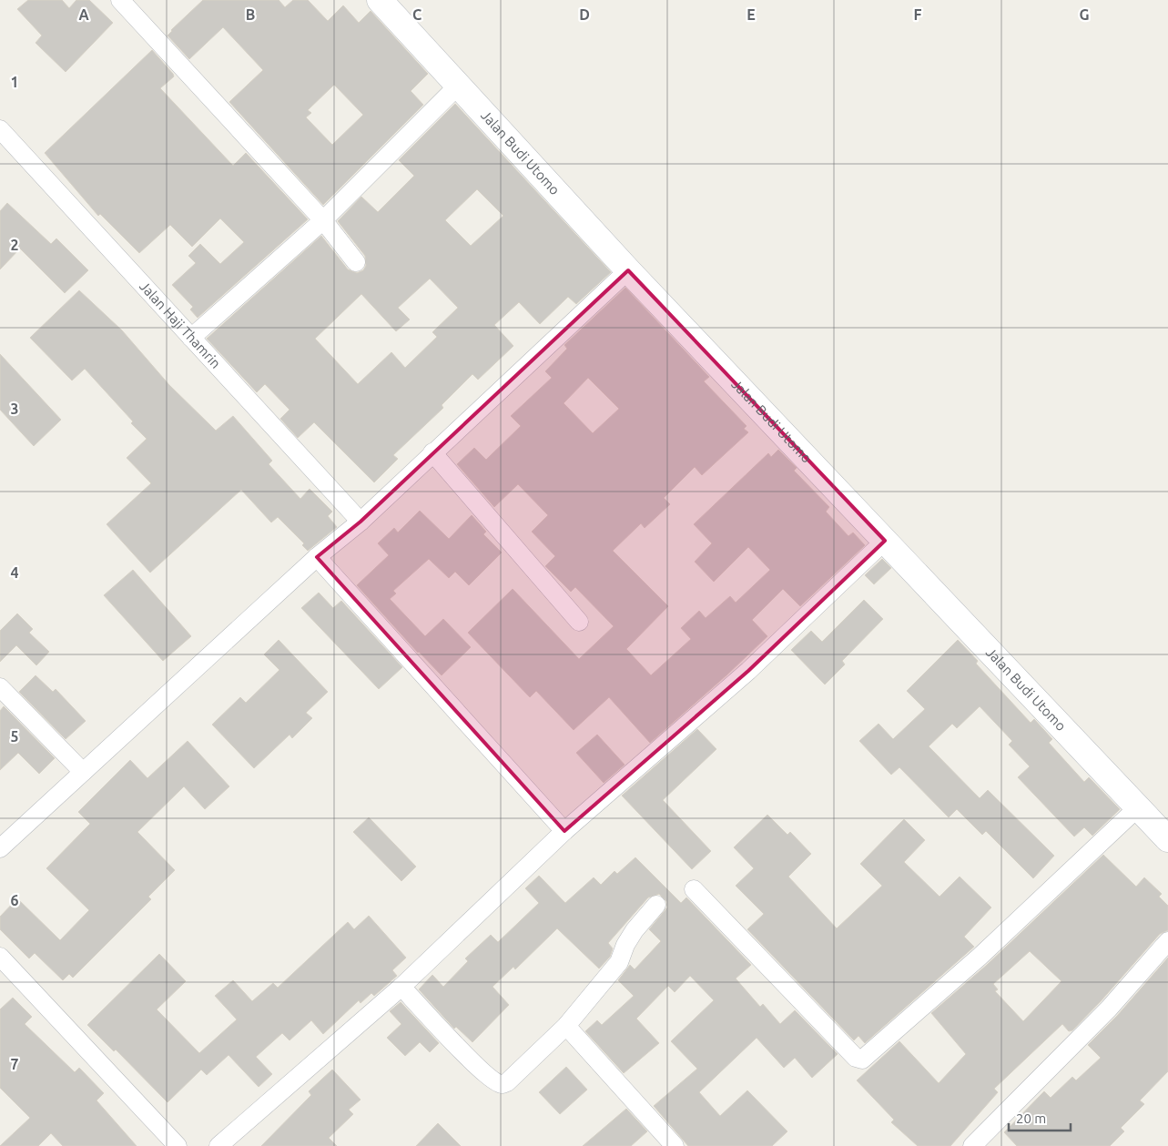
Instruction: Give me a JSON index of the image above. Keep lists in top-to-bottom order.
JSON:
{
  "streets": {
    "street": ["Jalan Budi Utomo", "Jalan Haji Thamrin"]
  },
  "scale_bar": "20 m",
  "grid": {
    "columns": [
      "A",
      "B",
      "C",
      "D",
      "E",
      "F",
      "G"
    ],
    "rows": [
      "1",
      "2",
      "3",
      "4",
      "5",
      "6",
      "7"
    ]
  }
}
